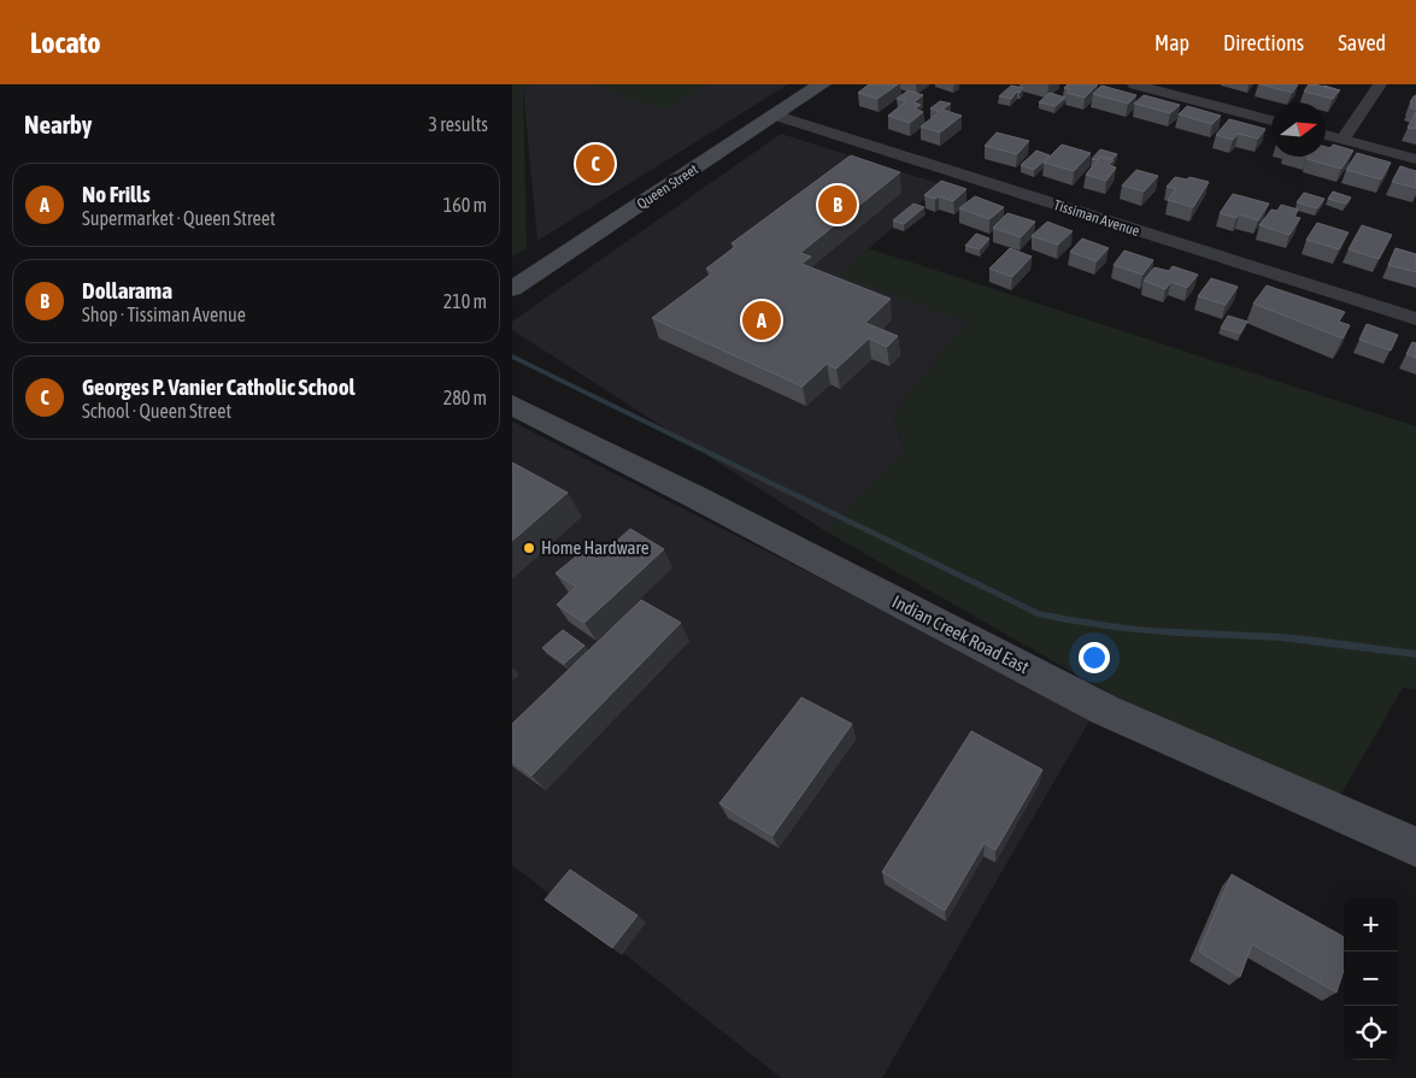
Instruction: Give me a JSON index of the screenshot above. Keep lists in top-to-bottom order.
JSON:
{
  "streets": {
    "main road": ["Queen Street", "Indian Creek Road East"],
    "street": ["Tissiman Avenue"]
  },
  "crossings": [
    ["Queen Street", "Tissiman Avenue"]
  ],
  "places": ["Home Hardware"],
  "north": "right",
  "page": {
    "header": "Locato",
    "nav": ["Map", "Directions", "Saved"],
    "heading": ["Nearby", "3 results"],
    "pins": ["C", "B", "A"],
    "list": [
      {
        "mark": "A",
        "name": "No Frills",
        "note": "Supermarket · Queen Street",
        "value": "160 m"
      },
      {
        "mark": "B",
        "name": "Dollarama",
        "note": "Shop · Tissiman Avenue",
        "value": "210 m"
      },
      {
        "mark": "C",
        "name": "Georges P. Vanier Catholic School",
        "note": "School · Queen Street",
        "value": "280 m"
      }
    ],
    "map_buttons": ["+", "−"]
  }
}
